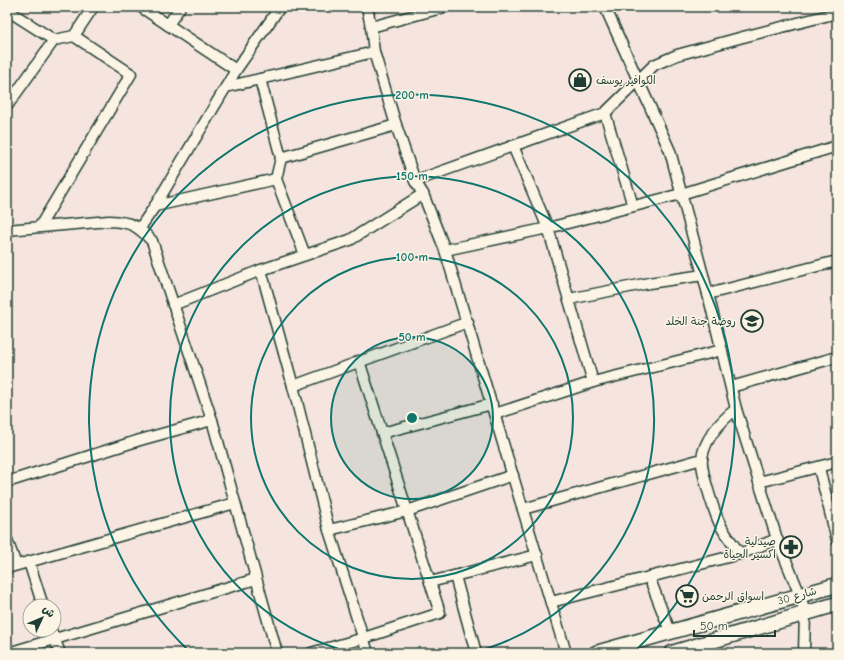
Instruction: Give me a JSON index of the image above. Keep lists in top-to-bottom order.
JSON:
{
  "streets": {
    "street": ["شارع 30"]
  },
  "places": {
    "shop": ["الكوافير يوسف"],
    "school or university": ["روضة جنة الخلد"],
    "pharmacy": ["صيدلية اكسير الحياة"],
    "supermarket": ["اسواق الرحمن"]
  },
  "scale_bar": "50 m",
  "north": "top right",
  "rings": [
    "200 m",
    "150 m",
    "100 m",
    "50 m"
  ]
}
